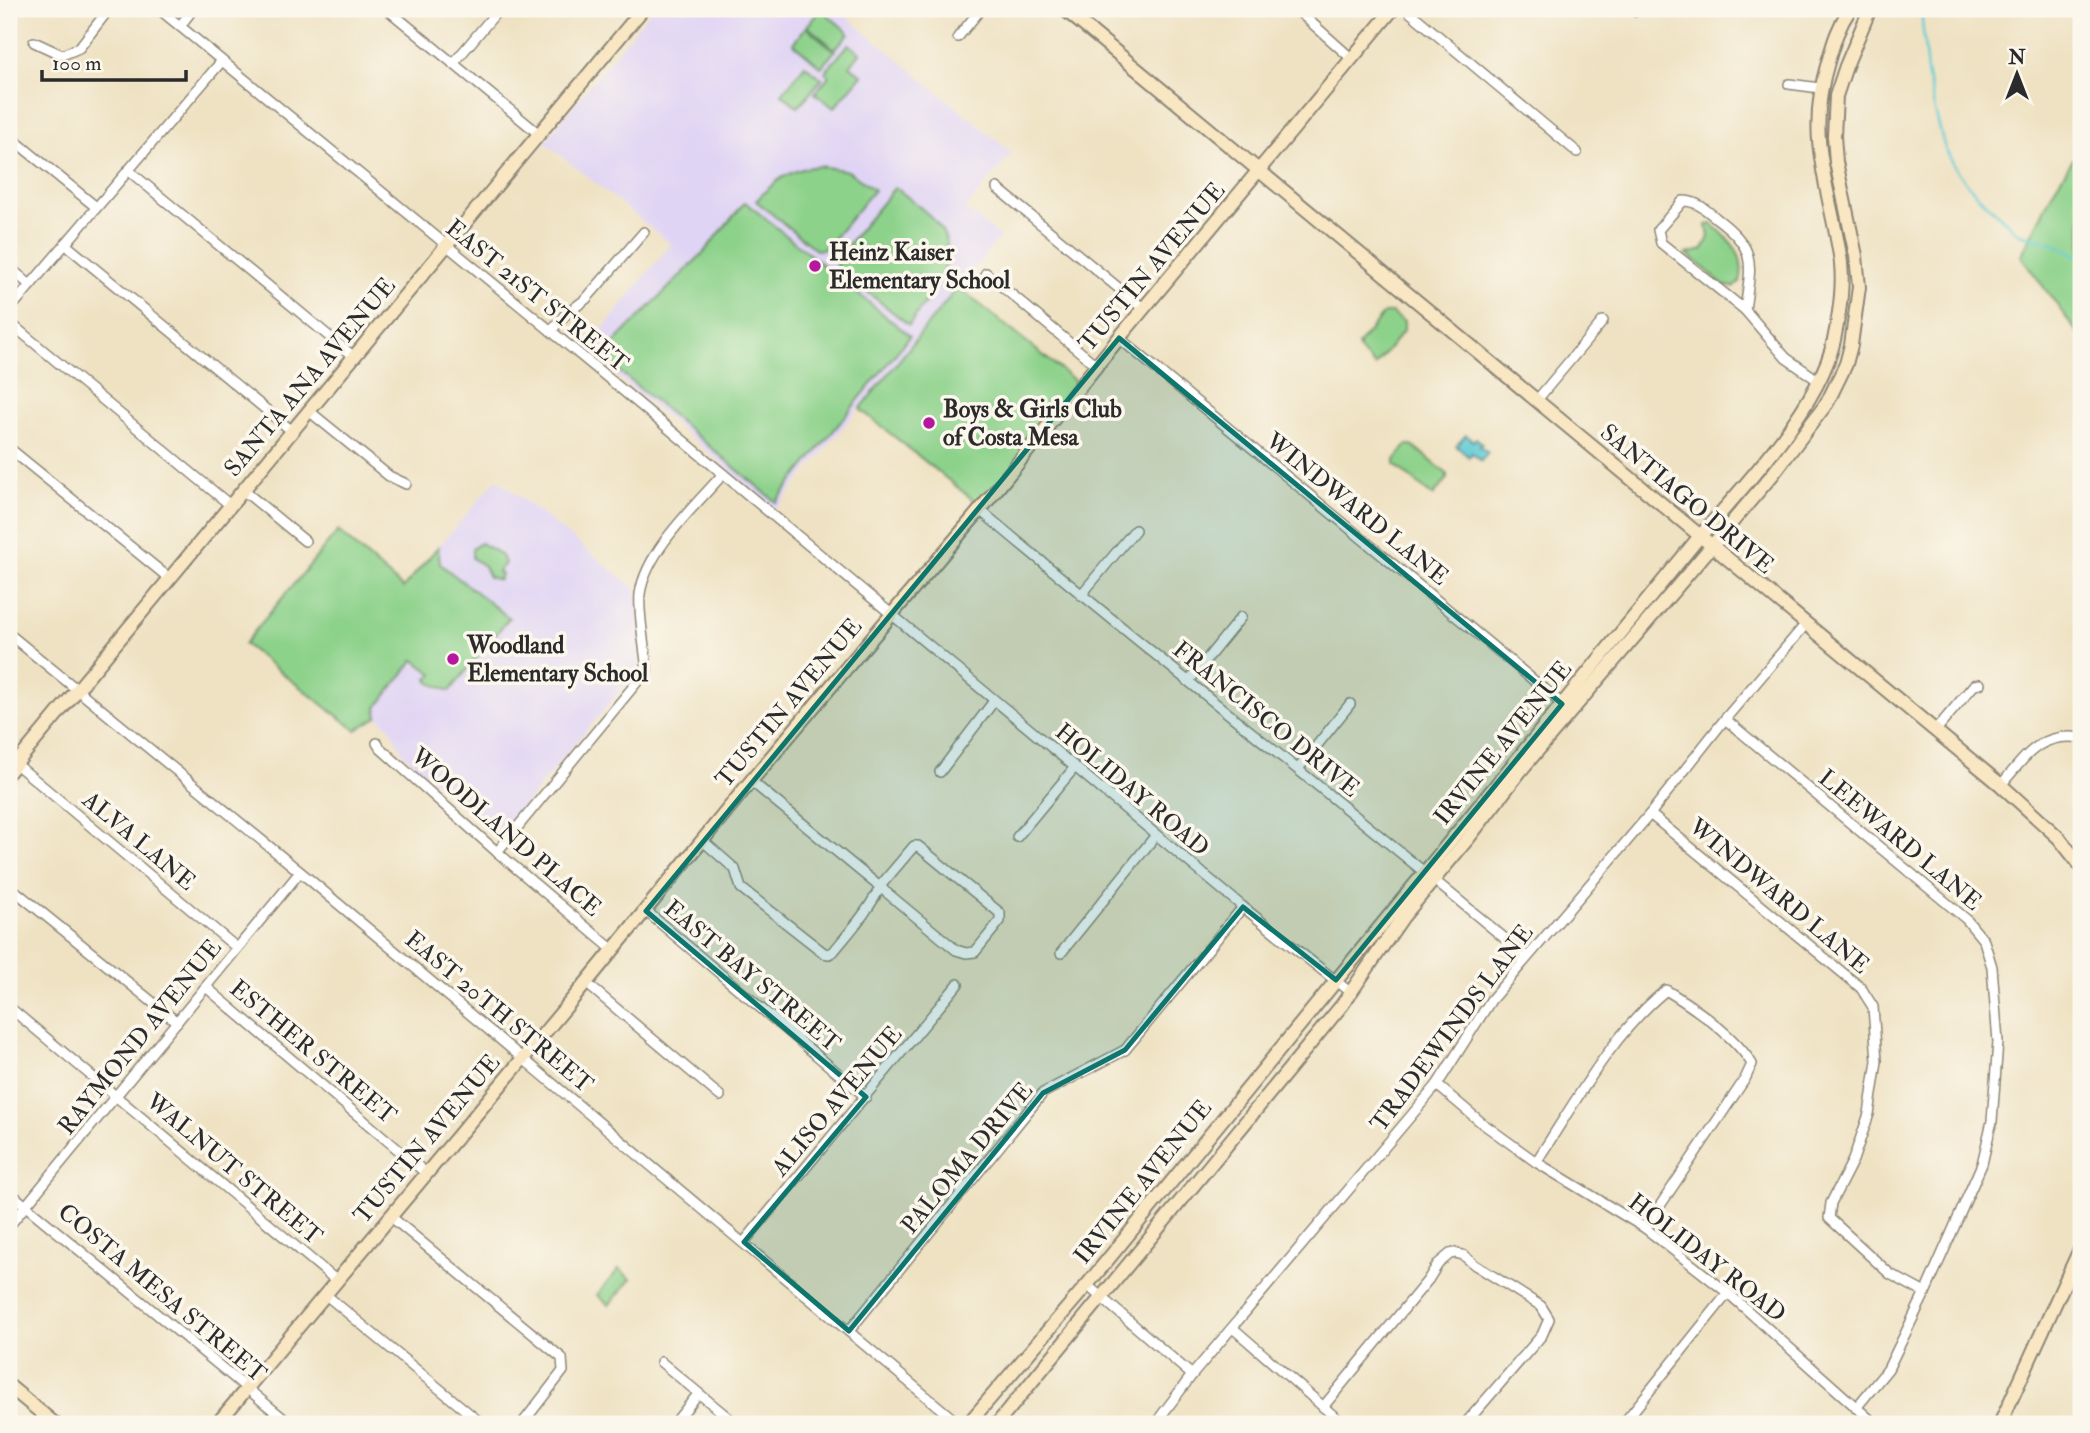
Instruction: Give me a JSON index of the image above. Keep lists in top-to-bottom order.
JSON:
{
  "streets": {
    "street": [
      "TUSTIN AVENUE",
      "EAST 21ST STREET",
      "SANTA ANA AVENUE",
      "SANTIAGO DRIVE",
      "WINDWARD LANE",
      "FRANCISCO DRIVE",
      "IRVINE AVENUE",
      "HOLIDAY ROAD",
      "WOODLAND PLACE",
      "LEEWARD LANE",
      "ALVA LANE",
      "EAST BAY STREET",
      "EAST 20TH STREET",
      "TRADEWINDS LANE",
      "RAYMOND AVENUE",
      "ESTHER STREET",
      "ALISO AVENUE",
      "PALOMA DRIVE",
      "WALNUT STREET",
      "COSTA MESA STREET"
    ]
  },
  "crossings": [
    ["TUSTIN AVENUE", "EAST 21ST STREET"],
    ["TUSTIN AVENUE", "SANTIAGO DRIVE"],
    ["TUSTIN AVENUE", "WINDWARD LANE"],
    ["TUSTIN AVENUE", "FRANCISCO DRIVE"],
    ["TUSTIN AVENUE", "HOLIDAY ROAD"],
    ["TUSTIN AVENUE", "WOODLAND PLACE"],
    ["TUSTIN AVENUE", "EAST BAY STREET"],
    ["TUSTIN AVENUE", "EAST 20TH STREET"],
    ["TUSTIN AVENUE", "ESTHER STREET"],
    ["TUSTIN AVENUE", "WALNUT STREET"],
    ["TUSTIN AVENUE", "COSTA MESA STREET"],
    ["EAST 21ST STREET", "SANTA ANA AVENUE"],
    ["EAST 21ST STREET", "HOLIDAY ROAD"],
    ["SANTA ANA AVENUE", "ALVA LANE"],
    ["SANTA ANA AVENUE", "EAST 20TH STREET"],
    ["SANTIAGO DRIVE", "IRVINE AVENUE"],
    ["SANTIAGO DRIVE", "TRADEWINDS LANE"],
    ["WINDWARD LANE", "IRVINE AVENUE"],
    ["WINDWARD LANE", "LEEWARD LANE"],
    ["WINDWARD LANE", "TRADEWINDS LANE"],
    ["FRANCISCO DRIVE", "IRVINE AVENUE"],
    ["FRANCISCO DRIVE", "TRADEWINDS LANE"],
    ["IRVINE AVENUE", "HOLIDAY ROAD"],
    ["HOLIDAY ROAD", "LEEWARD LANE"],
    ["HOLIDAY ROAD", "TRADEWINDS LANE"],
    ["HOLIDAY ROAD", "PALOMA DRIVE"],
    ["LEEWARD LANE", "TRADEWINDS LANE"],
    ["ALVA LANE", "RAYMOND AVENUE"],
    ["EAST BAY STREET", "ALISO AVENUE"],
    ["EAST 20TH STREET", "RAYMOND AVENUE"],
    ["EAST 20TH STREET", "ALISO AVENUE"],
    ["EAST 20TH STREET", "PALOMA DRIVE"],
    ["RAYMOND AVENUE", "ESTHER STREET"],
    ["RAYMOND AVENUE", "WALNUT STREET"],
    ["RAYMOND AVENUE", "COSTA MESA STREET"]
  ],
  "places": ["Heinz Kaiser Elementary School", "Boys & Girls Club of Costa Mesa", "Woodland Elementary School"],
  "scale_bar": "100 m",
  "north": "top"
}
